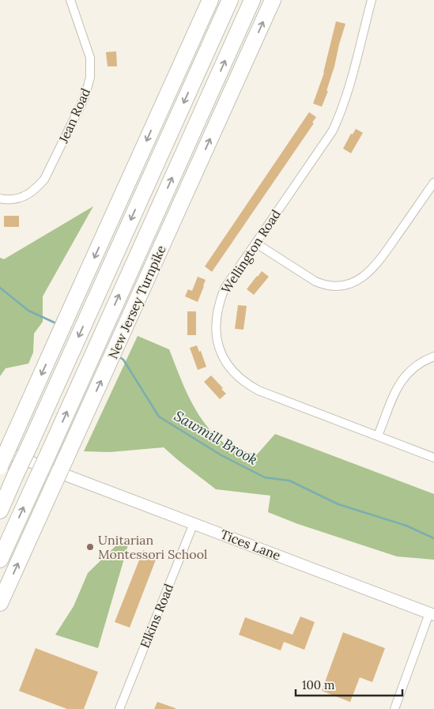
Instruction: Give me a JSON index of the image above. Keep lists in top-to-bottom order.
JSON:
{
  "streets": {
    "highway": ["New Jersey Turnpike"],
    "street": [
      "Jean Road",
      "Wellington Road",
      "Tices Lane",
      "Elkins Road"
    ]
  },
  "crossings": [
    ["Tices Lane", "Elkins Road"]
  ],
  "water": ["Sawmill Brook"],
  "places": ["Unitarian Montessori School"],
  "scale_bar": "100 m"
}
